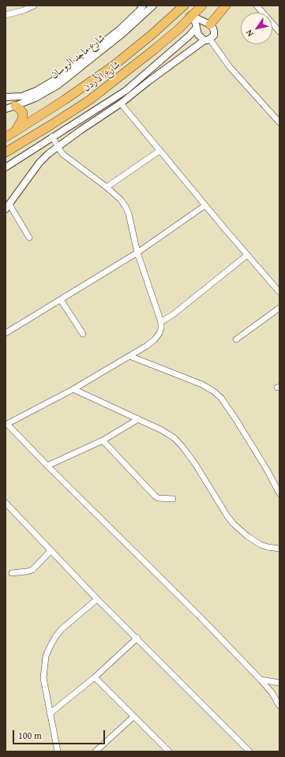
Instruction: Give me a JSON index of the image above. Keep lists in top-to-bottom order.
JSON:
{
  "streets": {
    "highway": ["شارع الأردن"],
    "street": ["شارع ماجد الروسان"]
  },
  "scale_bar": "100 m",
  "north": "bottom left"
}
